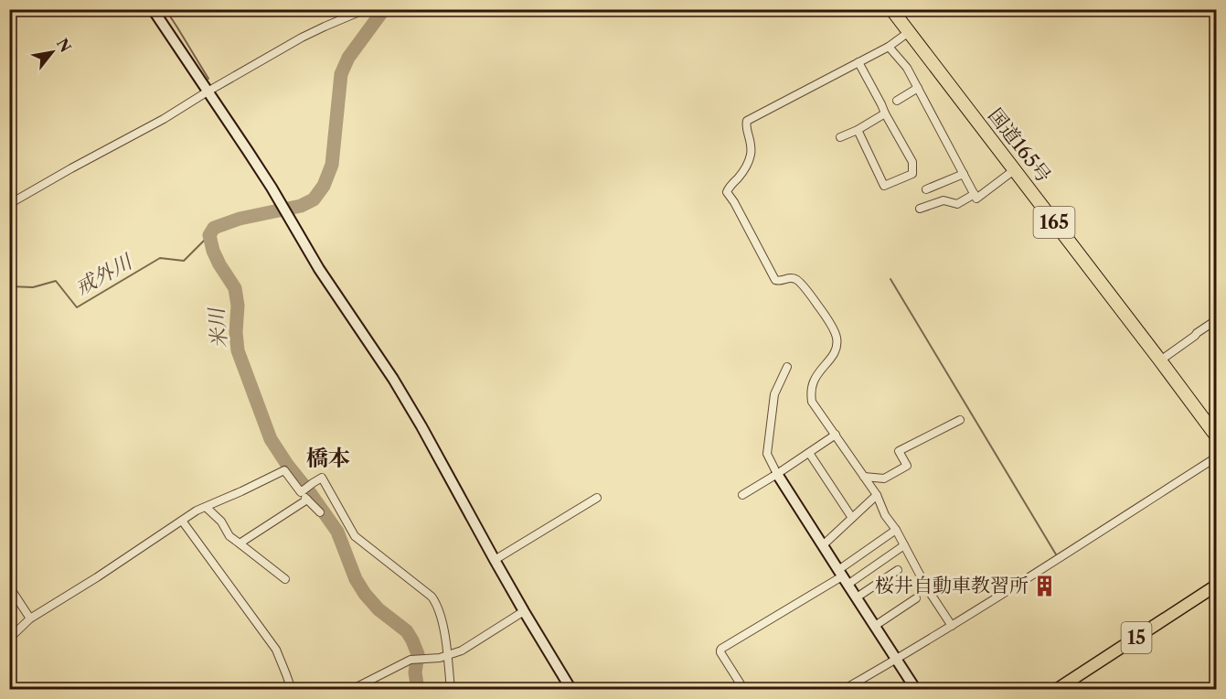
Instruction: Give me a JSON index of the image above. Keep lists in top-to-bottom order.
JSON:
{
  "streets": {
    "highway": ["国道165号", "165"],
    "main road": ["15"]
  },
  "districts": ["橋本"],
  "water": ["戒外川", "米川"],
  "places": {
    "building": ["桜井自動車教習所"]
  },
  "north": "top right"
}
